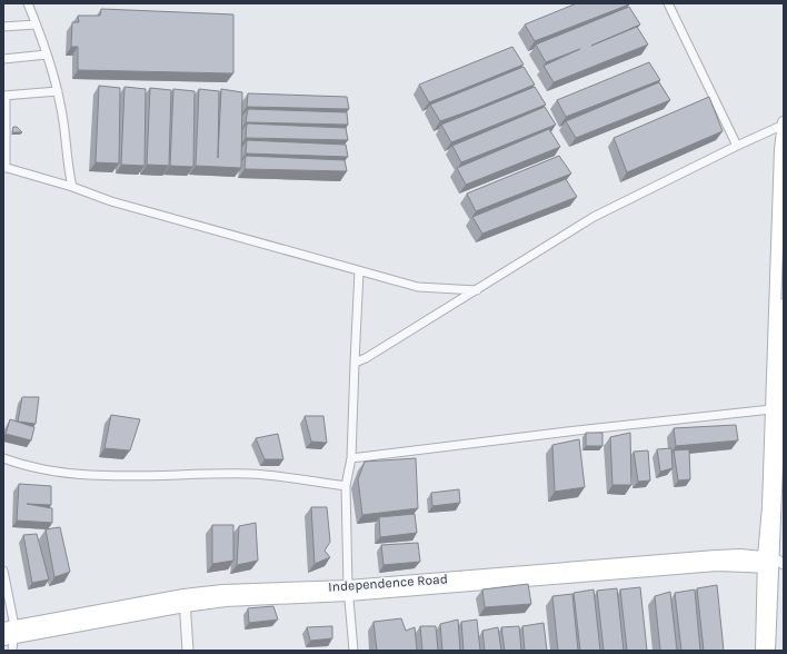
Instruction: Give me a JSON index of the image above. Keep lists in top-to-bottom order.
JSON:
{
  "streets": {
    "main road": ["Independence Road"]
  }
}
